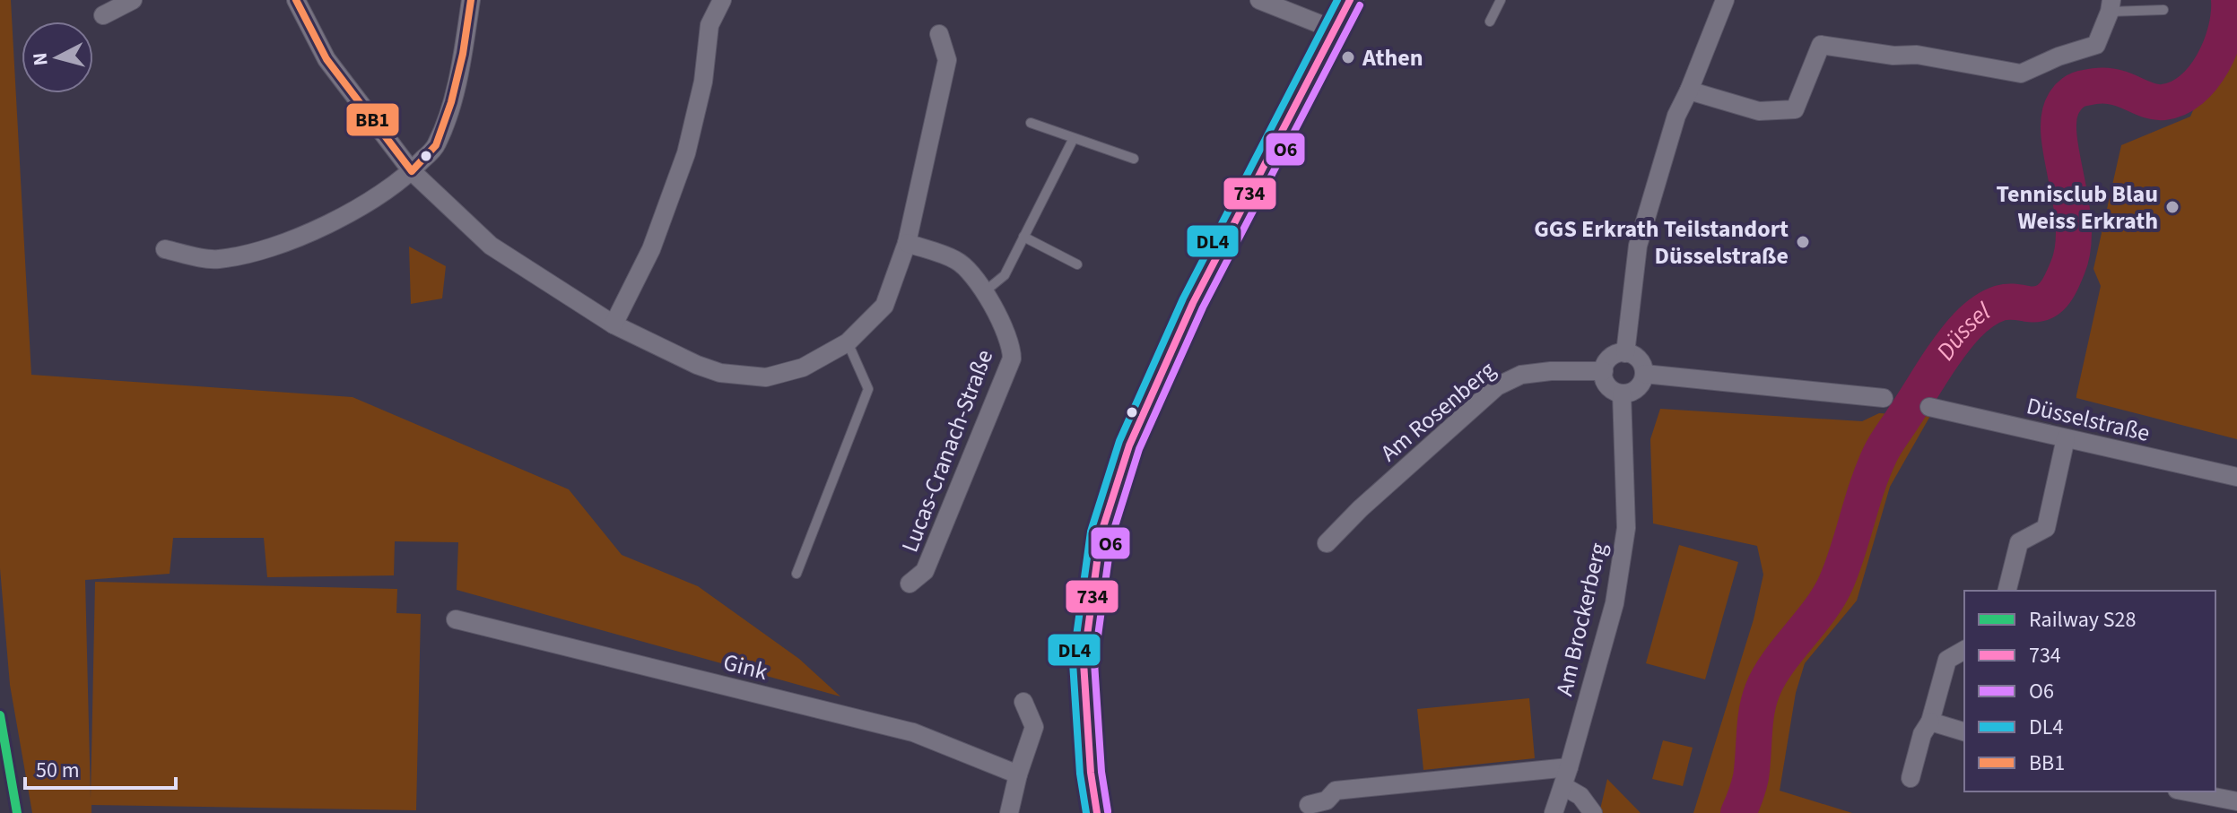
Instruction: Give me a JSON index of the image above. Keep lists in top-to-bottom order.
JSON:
{
  "streets": {
    "street": [
      "Am Rosenberg",
      "Düsselstraße",
      "Lucas-Cranach-Straße",
      "Am Brockerberg",
      "Gink"
    ]
  },
  "crossings": [
    ["Am Rosenberg", "Am Brockerberg"]
  ],
  "water": ["Düssel"],
  "places": ["Athen", "Tennisclub Blau Weiss Erkrath", "GGS Erkrath Teilstandort Düsselstraße"],
  "lines": [
    "transit line 734",
    "transit line DL4",
    "transit line BB1",
    "transit line O6",
    "rail line S28"
  ],
  "legend": [
    "Railway S28",
    "734",
    "O6",
    "DL4",
    "BB1"
  ],
  "scale_bar": "50 m",
  "north": "left"
}
